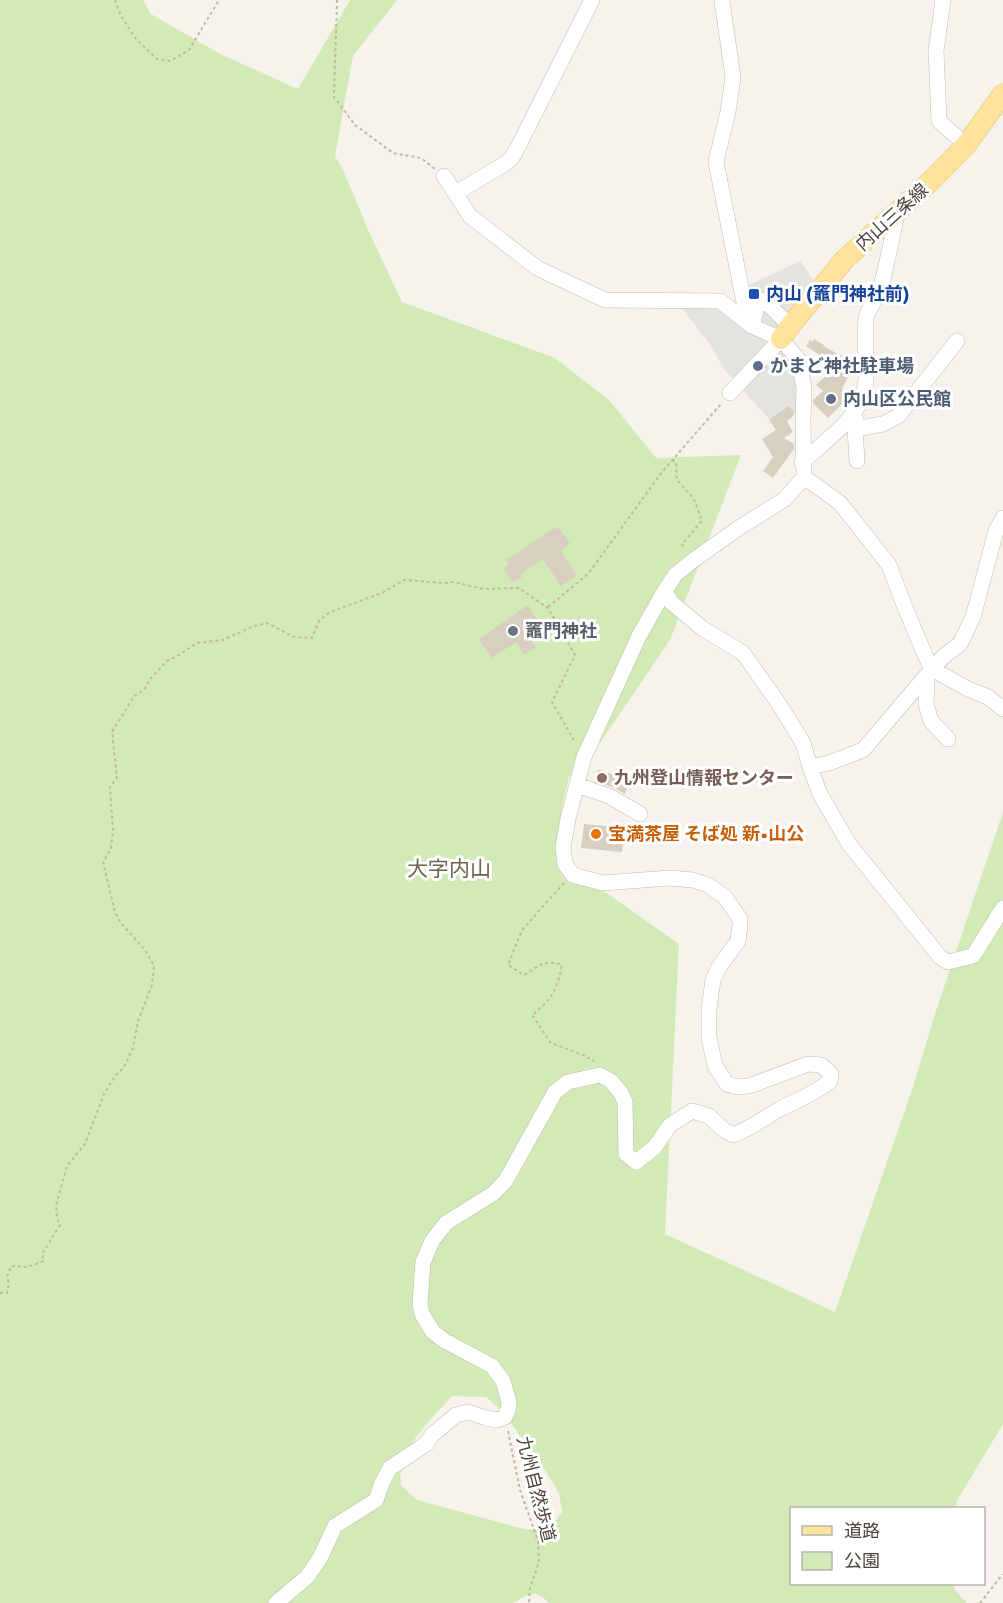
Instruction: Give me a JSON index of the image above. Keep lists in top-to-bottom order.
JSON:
{
  "streets": {
    "main road": ["内山三条線"],
    "path": ["九州自然歩道"]
  },
  "districts": ["大字内山"],
  "places": {
    "transit": ["内山 (竈門神社前)"],
    "other": [
      "かまど神社駐車場",
      "内山区公民館",
      "竈門神社",
      "九州登山情報センター",
      "宝満茶屋 そば処 新•山公"
    ]
  },
  "legend": ["道路", "公園"]
}
